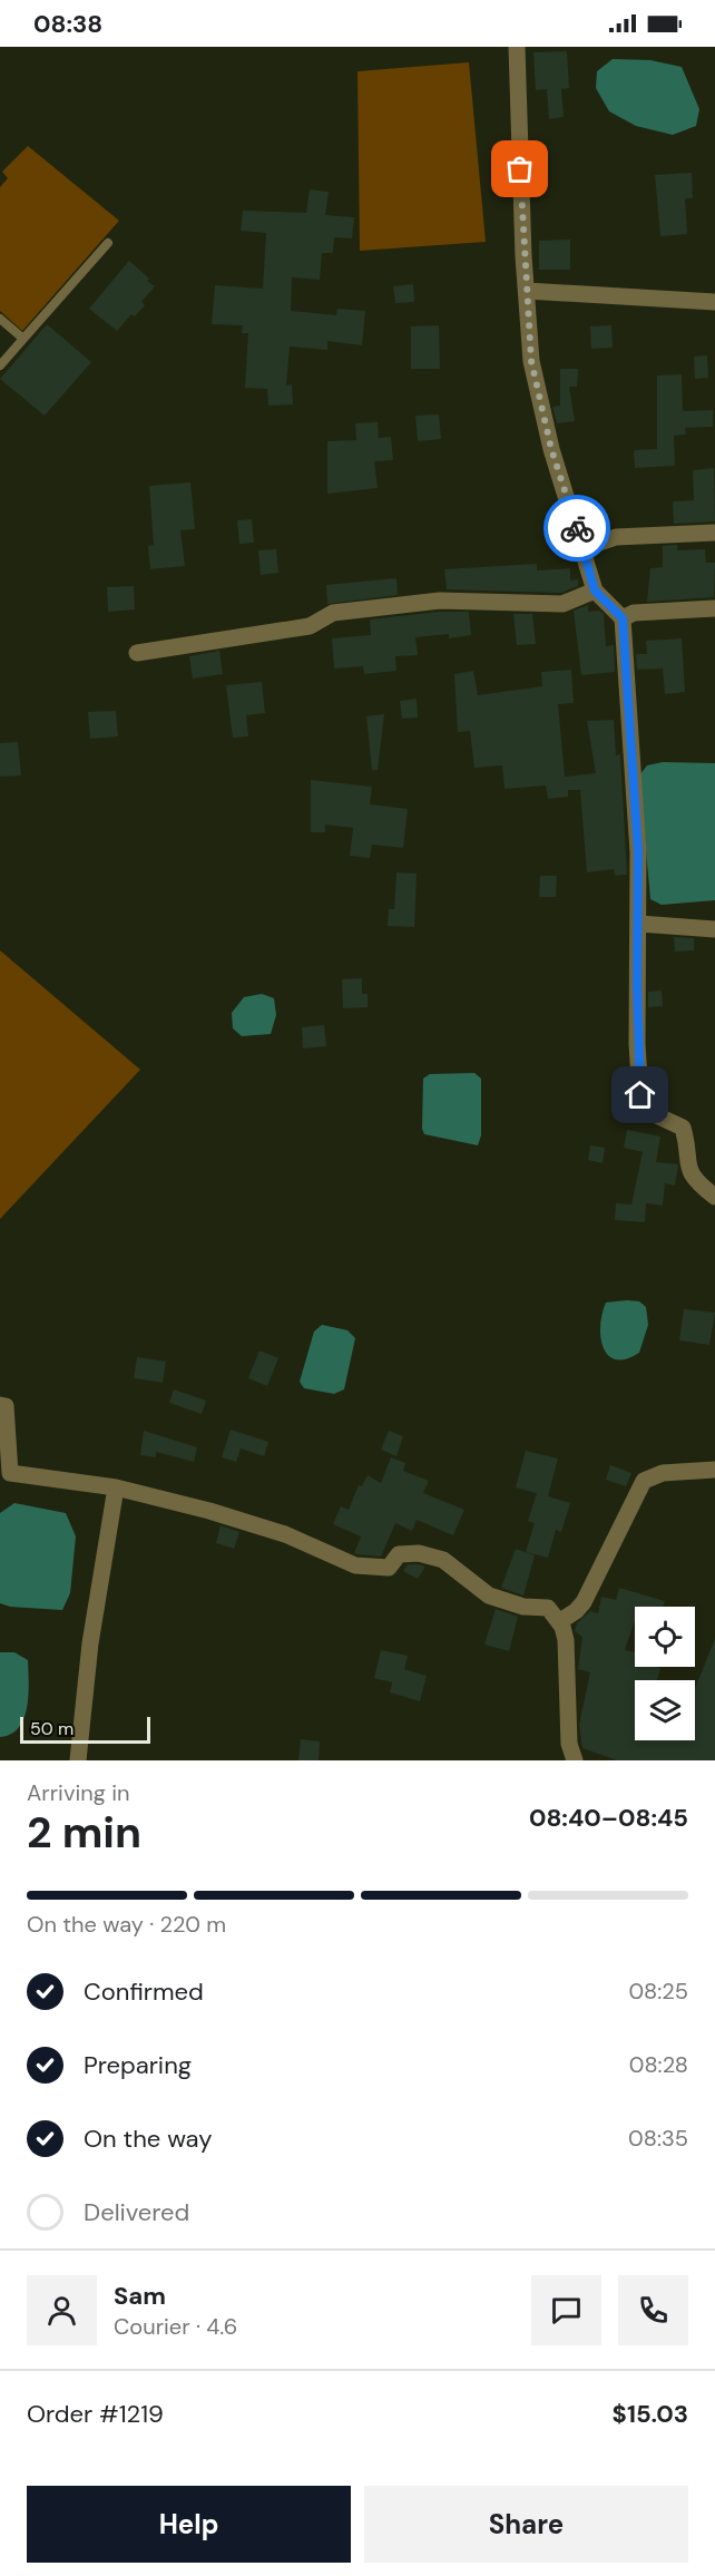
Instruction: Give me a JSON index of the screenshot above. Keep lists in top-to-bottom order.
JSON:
{
  "scale_bar": "50 m",
  "page": {
    "status": "08:38",
    "scale": "50 m",
    "heading": ["2 min", "Arriving in", "08:40–08:45"],
    "panel": [
      "Sam",
      "Courier · 4.6",
      "Order #1219",
      "$15.03"
    ],
    "bar": "On the way · 220 m",
    "list": [
      ["Confirmed", "08:25"],
      ["Preparing", "08:28"],
      ["On the way", "08:35"],
      "Delivered"
    ],
    "buttons": ["Help", "Share"]
  }
}
